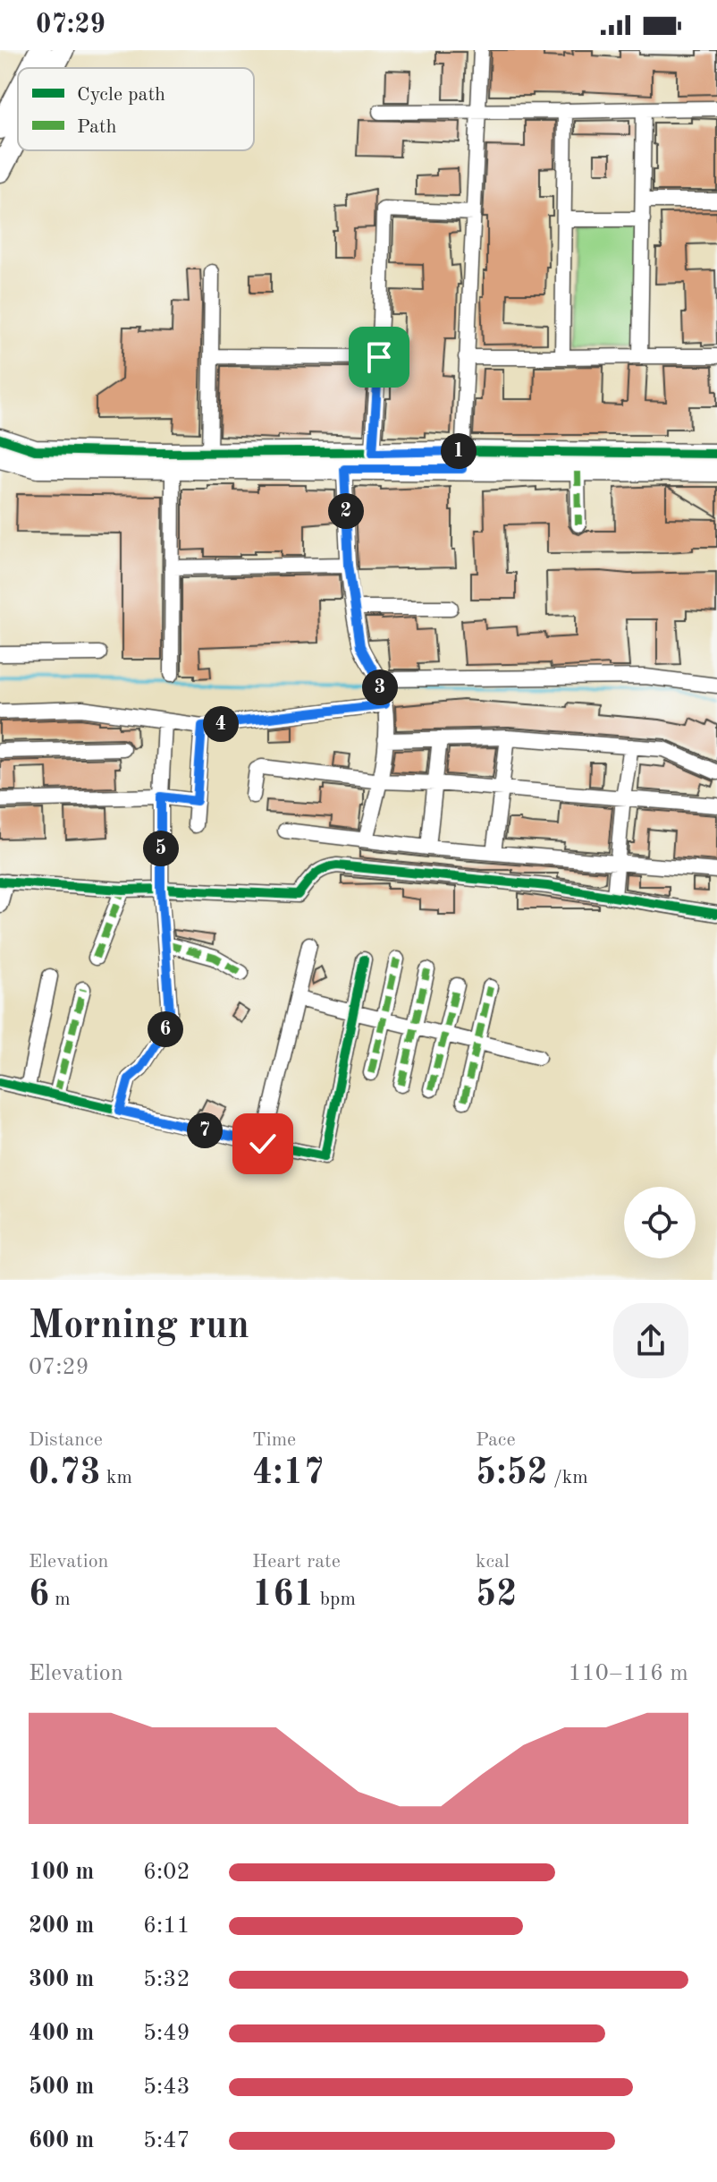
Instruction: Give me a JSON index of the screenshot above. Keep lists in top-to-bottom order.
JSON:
{
  "legend": ["Cycle path", "Path"],
  "page": {
    "status": "07:29",
    "pins": [
      "1",
      "2",
      "3",
      "4",
      "5",
      "6",
      "7"
    ],
    "heading": ["Morning run", "07:29"],
    "stats": [
      ["Distance", "0.73 km"],
      ["Time", "4:17"],
      ["Pace", "5:52 /km"],
      ["Elevation", "6 m"],
      ["Heart rate", "161 bpm"],
      ["kcal", "52"]
    ],
    "chart": ["Elevation", "110–116 m"],
    "list": [
      {
        "name": "100 m",
        "note": "6:02"
      },
      {
        "name": "200 m",
        "note": "6:11"
      },
      {
        "name": "300 m",
        "note": "5:32"
      },
      {
        "name": "400 m",
        "note": "5:49"
      },
      {
        "name": "500 m",
        "note": "5:43"
      },
      {
        "name": "600 m",
        "note": "5:47"
      }
    ]
  }
}
